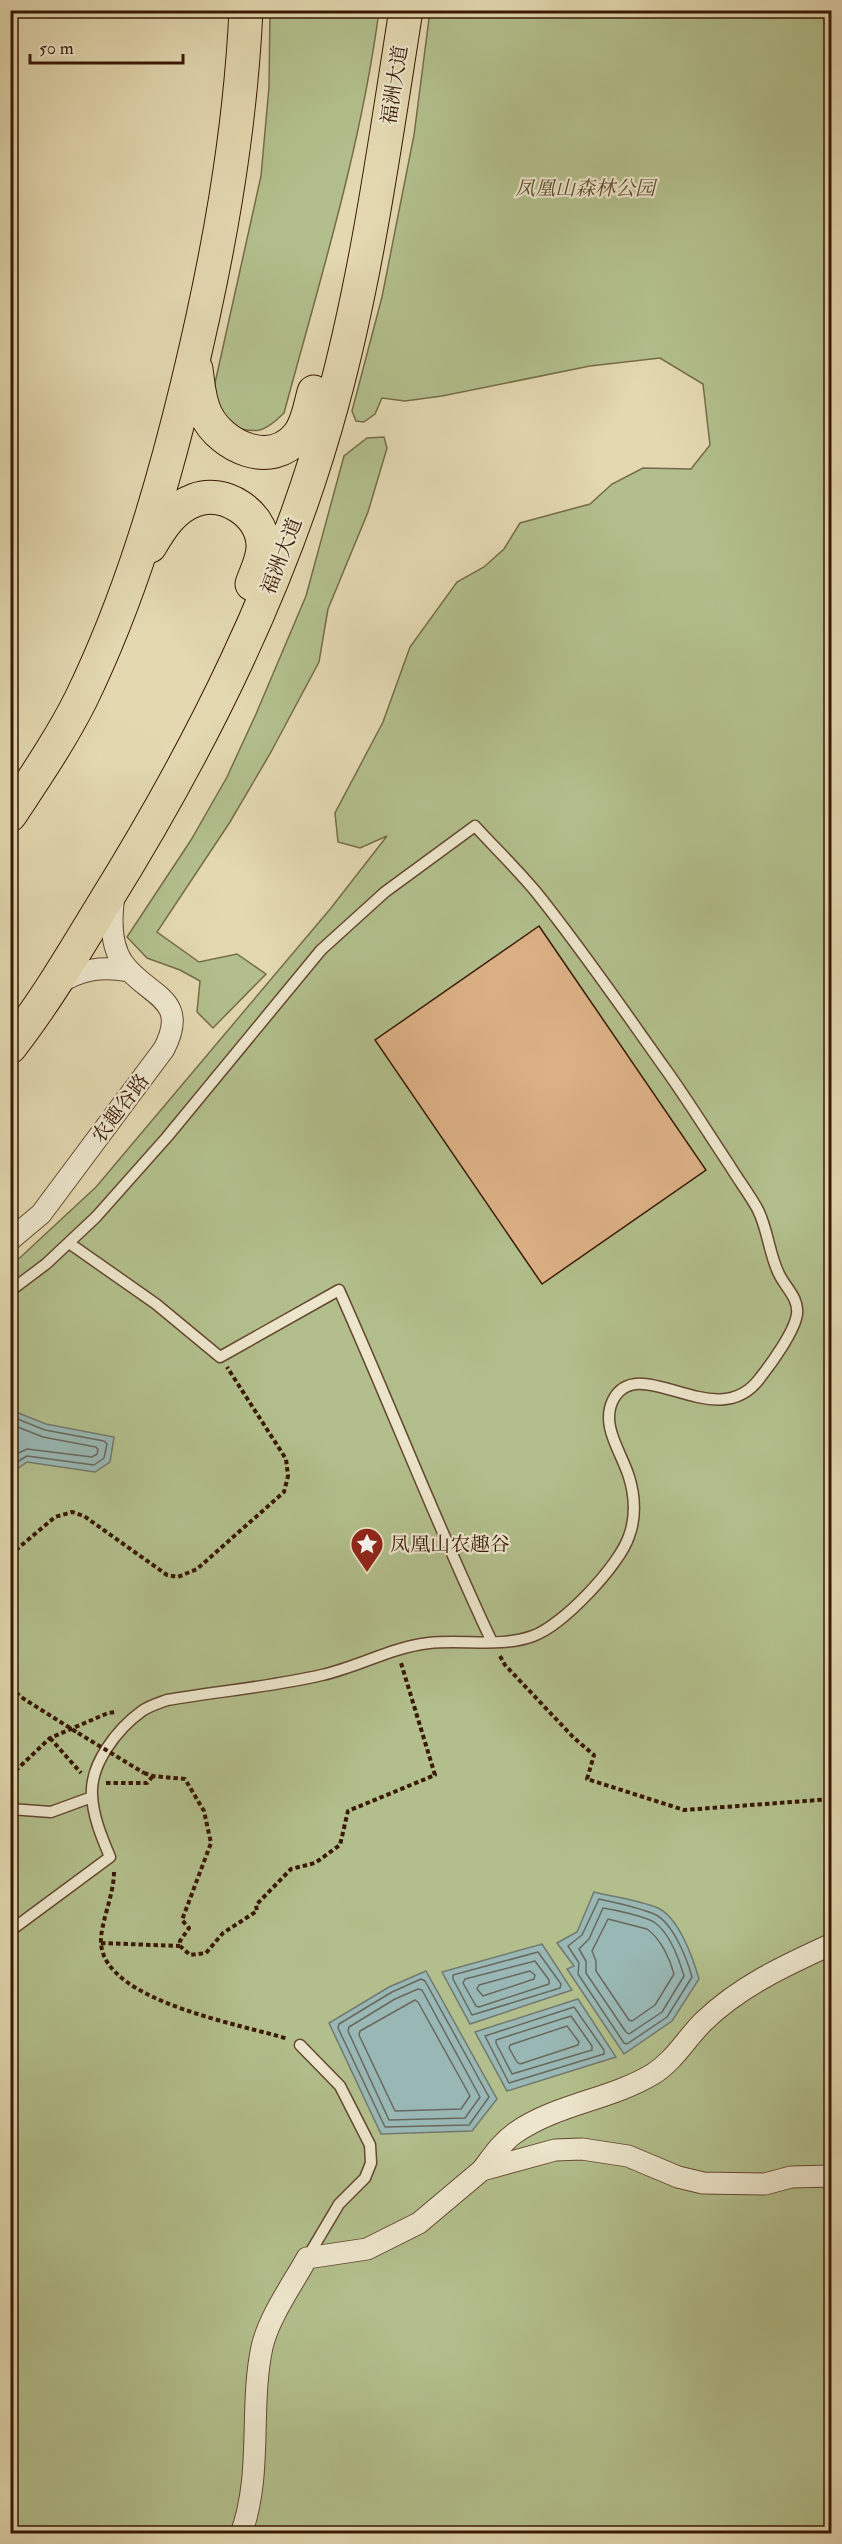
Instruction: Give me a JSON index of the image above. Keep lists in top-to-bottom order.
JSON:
{
  "streets": {
    "main road": ["福洲大道"],
    "street": ["农趣谷路"]
  },
  "parks": ["凤凰山森林公园"],
  "places": {
    "place": ["凤凰山农趣谷"]
  },
  "scale_bar": "50 m"
}
